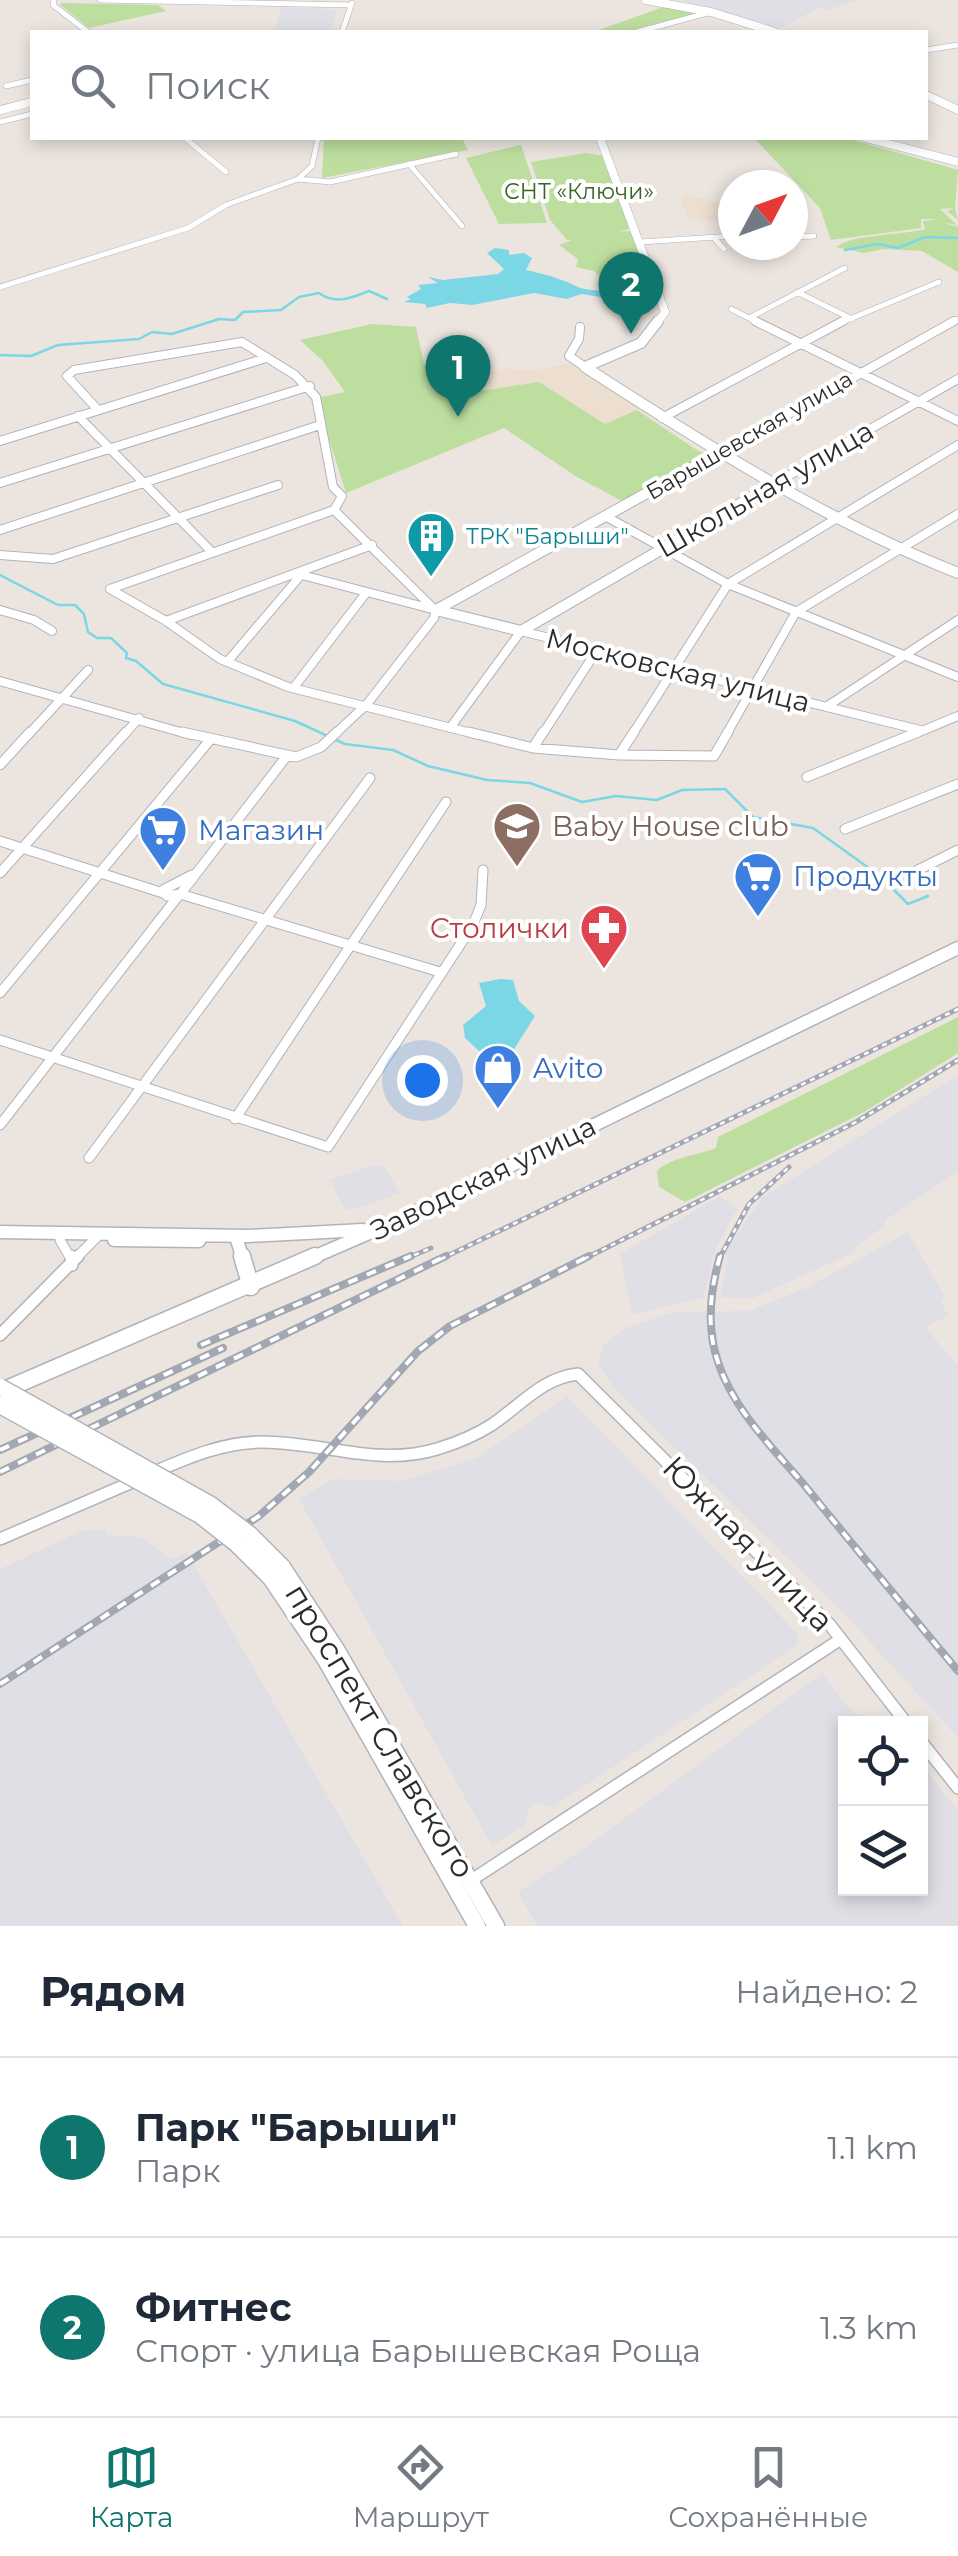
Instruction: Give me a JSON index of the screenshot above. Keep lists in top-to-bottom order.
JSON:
{
  "streets": {
    "street": [
      "Барышевская улица",
      "Школьная улица",
      "Московская улица",
      "Заводская улица",
      "Южная улица",
      "проспект Славского"
    ]
  },
  "crossings": [
    ["Барышевская улица", "Московская улица"],
    ["Школьная улица", "Московская улица"],
    ["Заводская улица", "проспект Славского"]
  ],
  "parks": ["СНТ «Ключи»"],
  "places": {
    "building": ["ТРК \"Барыши\""],
    "school or university": ["Baby House club"],
    "supermarket": ["Магазин", "Продукты"],
    "pharmacy": ["Столички"],
    "shop": ["Avito"]
  },
  "north": "top right",
  "page": {
    "search": "Поиск",
    "pins": ["2", "1"],
    "heading": ["Рядом", "Найдено: 2"],
    "list": [
      {
        "mark": "1",
        "name": "Парк \"Барыши\"",
        "note": "Парк",
        "value": "1.1 km"
      },
      {
        "mark": "2",
        "name": "Фитнес",
        "note": "Спорт · улица Барышевская Роща",
        "value": "1.3 km"
      }
    ],
    "nav": ["Карта", "Маршрут", "Сохранённые"]
  }
}
